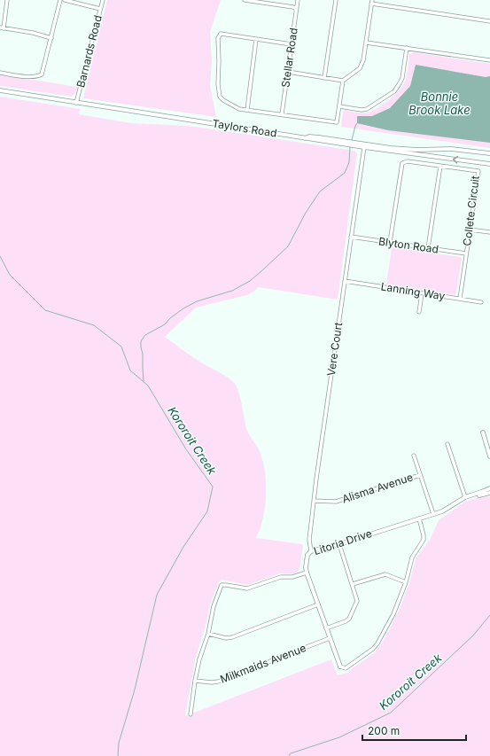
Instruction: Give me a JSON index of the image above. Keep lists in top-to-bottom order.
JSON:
{
  "streets": {
    "street": [
      "Barnards Road",
      "Stellar Road",
      "Taylors Road",
      "Collete Circuit",
      "Blyton Road",
      "Lanning Way",
      "Vere Court",
      "Alisma Avenue",
      "Litoria Drive",
      "Milkmaids Avenue"
    ]
  },
  "crossings": [
    ["Barnards Road", "Taylors Road"],
    ["Taylors Road", "Vere Court"],
    ["Collete Circuit", "Blyton Road"],
    ["Collete Circuit", "Lanning Way"],
    ["Blyton Road", "Vere Court"],
    ["Lanning Way", "Vere Court"],
    ["Vere Court", "Alisma Avenue"],
    ["Vere Court", "Litoria Drive"],
    ["Litoria Drive", "Milkmaids Avenue"]
  ],
  "water": ["Bonnie Brook Lake", "Kororoit Creek"],
  "scale_bar": "200 m"
}
